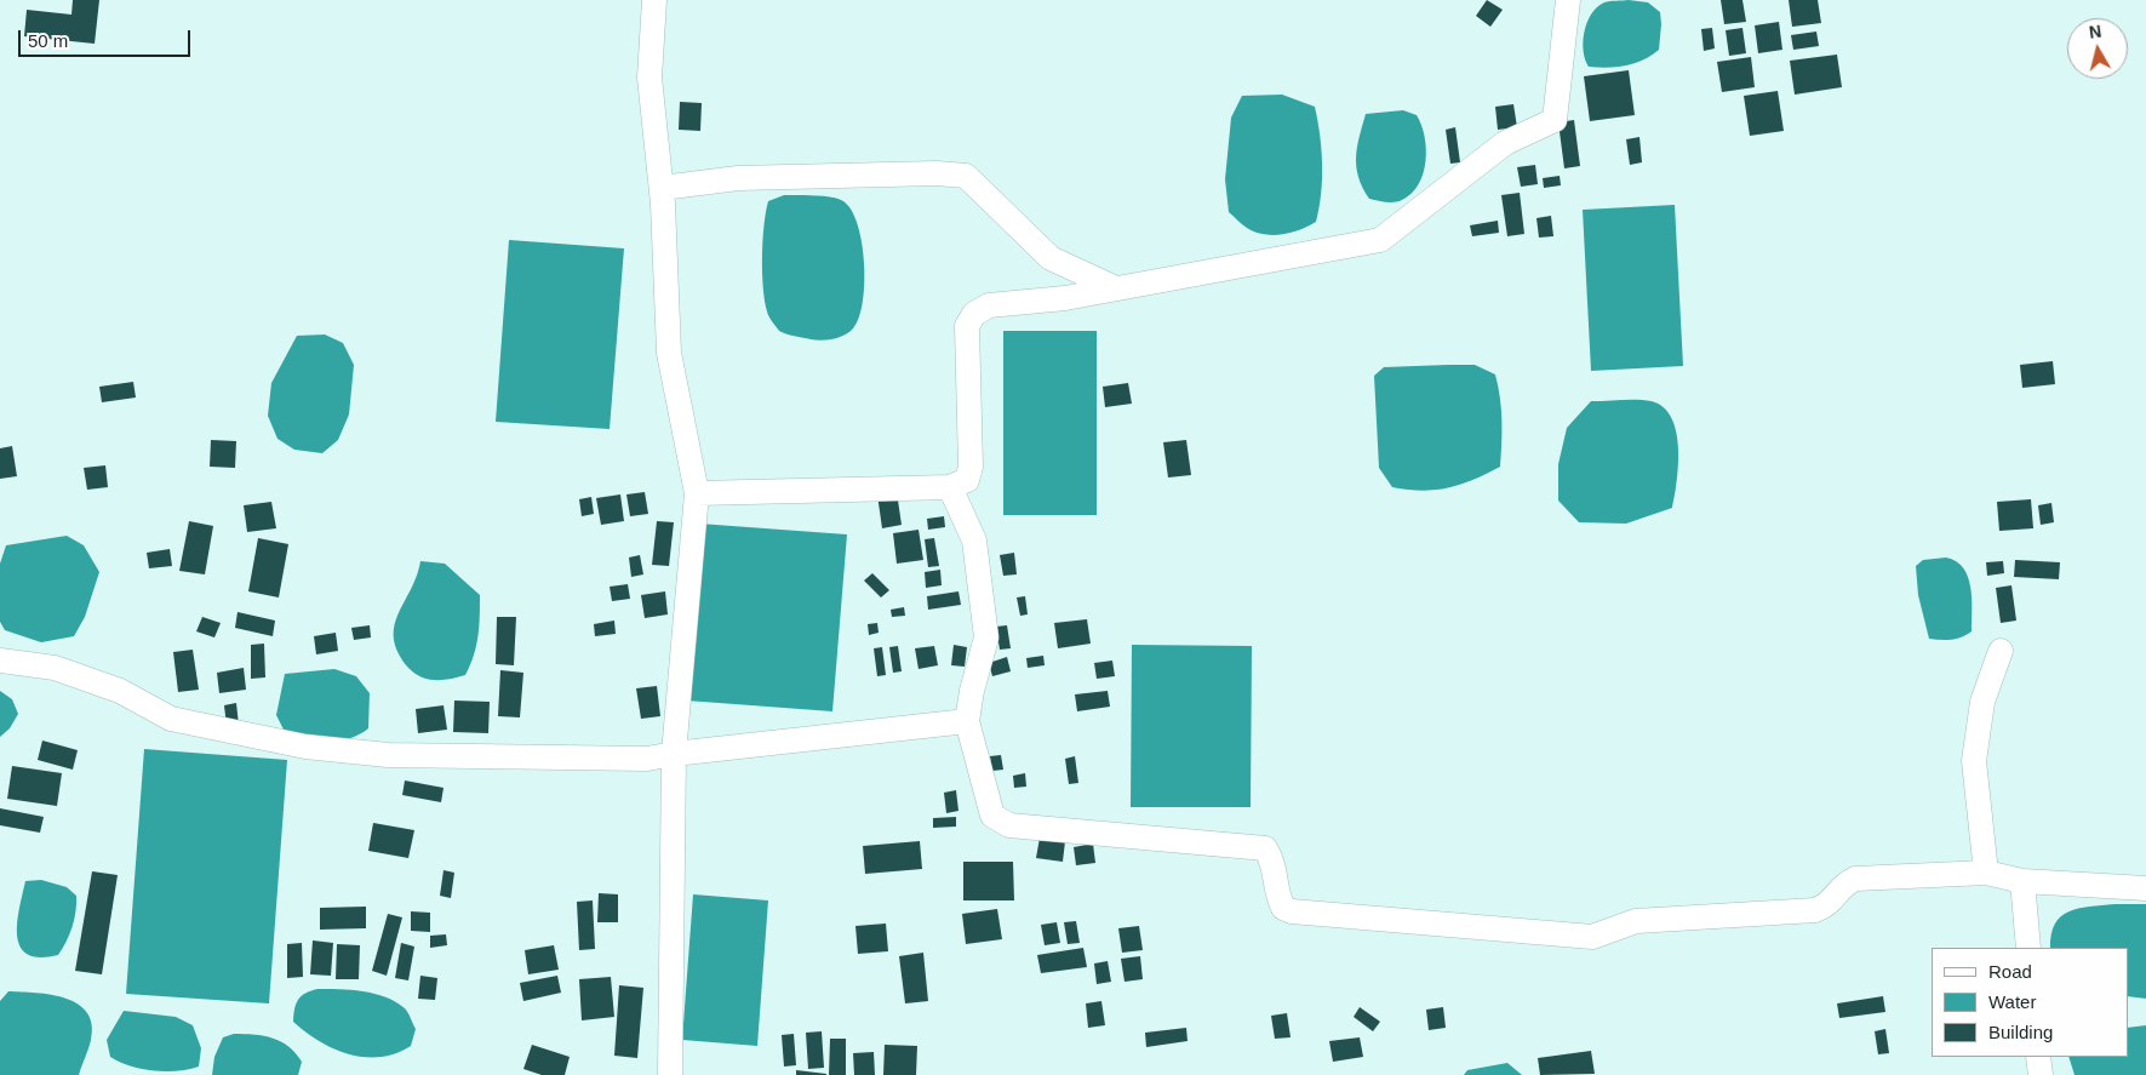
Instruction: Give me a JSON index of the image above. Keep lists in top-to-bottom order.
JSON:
{
  "legend": ["Road", "Water", "Building"],
  "scale_bar": "50 m",
  "north": "top"
}
